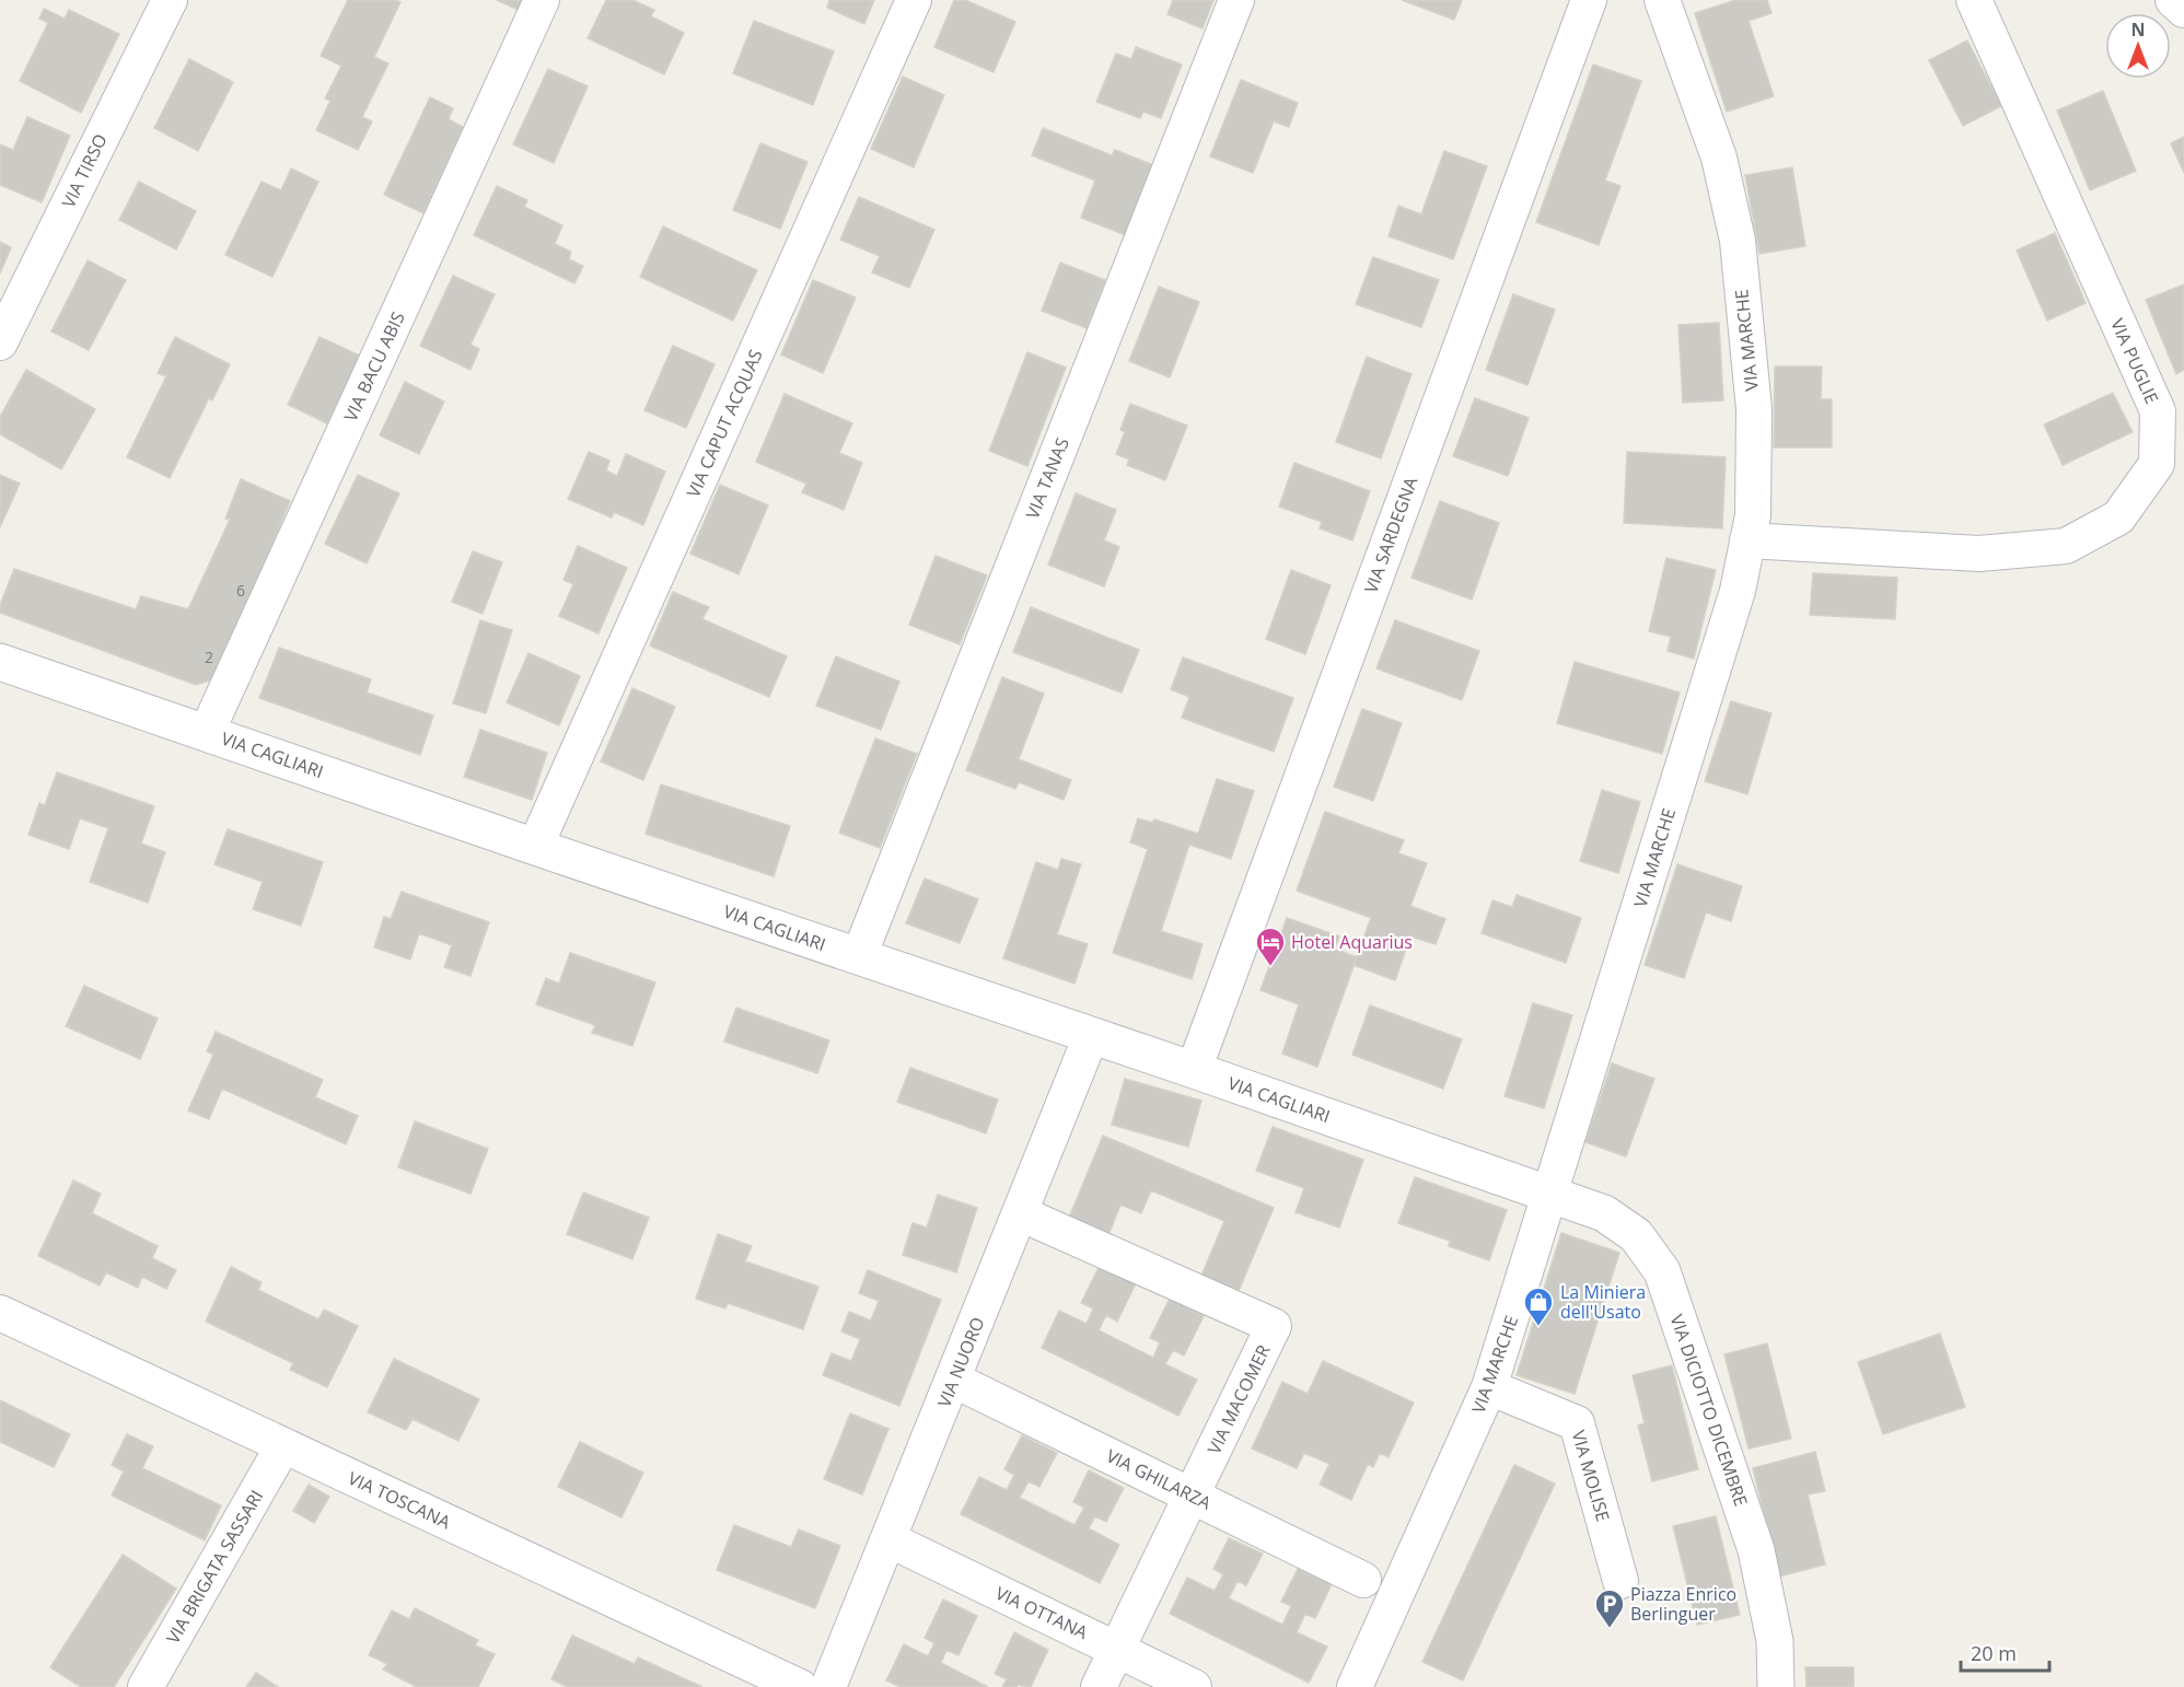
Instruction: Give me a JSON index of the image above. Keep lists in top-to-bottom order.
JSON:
{
  "streets": {
    "street": [
      "VIA TIRSO",
      "VIA MARCHE",
      "VIA PUGLIE",
      "VIA BACU ABIS",
      "VIA CAPUT ACQUAS",
      "VIA TANAS",
      "VIA SARDEGNA",
      "VIA CAGLIARI",
      "VIA NUORO",
      "VIA MACOMER",
      "VIA DICIOTTO DICEMBRE",
      "VIA MOLISE",
      "VIA GHILARZA",
      "VIA TOSCANA",
      "VIA BRIGATA SASSARI",
      "VIA OTTANA"
    ]
  },
  "crossings": [
    ["VIA MARCHE", "VIA PUGLIE"],
    ["VIA MARCHE", "VIA CAGLIARI"],
    ["VIA MARCHE", "VIA DICIOTTO DICEMBRE"],
    ["VIA MARCHE", "VIA MOLISE"],
    ["VIA BACU ABIS", "VIA CAGLIARI"],
    ["VIA CAPUT ACQUAS", "VIA CAGLIARI"],
    ["VIA TANAS", "VIA CAGLIARI"],
    ["VIA SARDEGNA", "VIA CAGLIARI"],
    ["VIA CAGLIARI", "VIA NUORO"],
    ["VIA CAGLIARI", "VIA DICIOTTO DICEMBRE"],
    ["VIA NUORO", "VIA MACOMER"],
    ["VIA NUORO", "VIA GHILARZA"],
    ["VIA NUORO", "VIA OTTANA"],
    ["VIA MACOMER", "VIA GHILARZA"],
    ["VIA MACOMER", "VIA OTTANA"],
    ["VIA TOSCANA", "VIA BRIGATA SASSARI"]
  ],
  "places": {
    "hotel": ["Hotel Aquarius"],
    "shop": ["La Miniera dell'Usato"],
    "parking": ["Piazza Enrico Berlinguer"]
  },
  "house_numbers": ["6", "2"],
  "scale_bar": "20 m",
  "north": "top"
}
